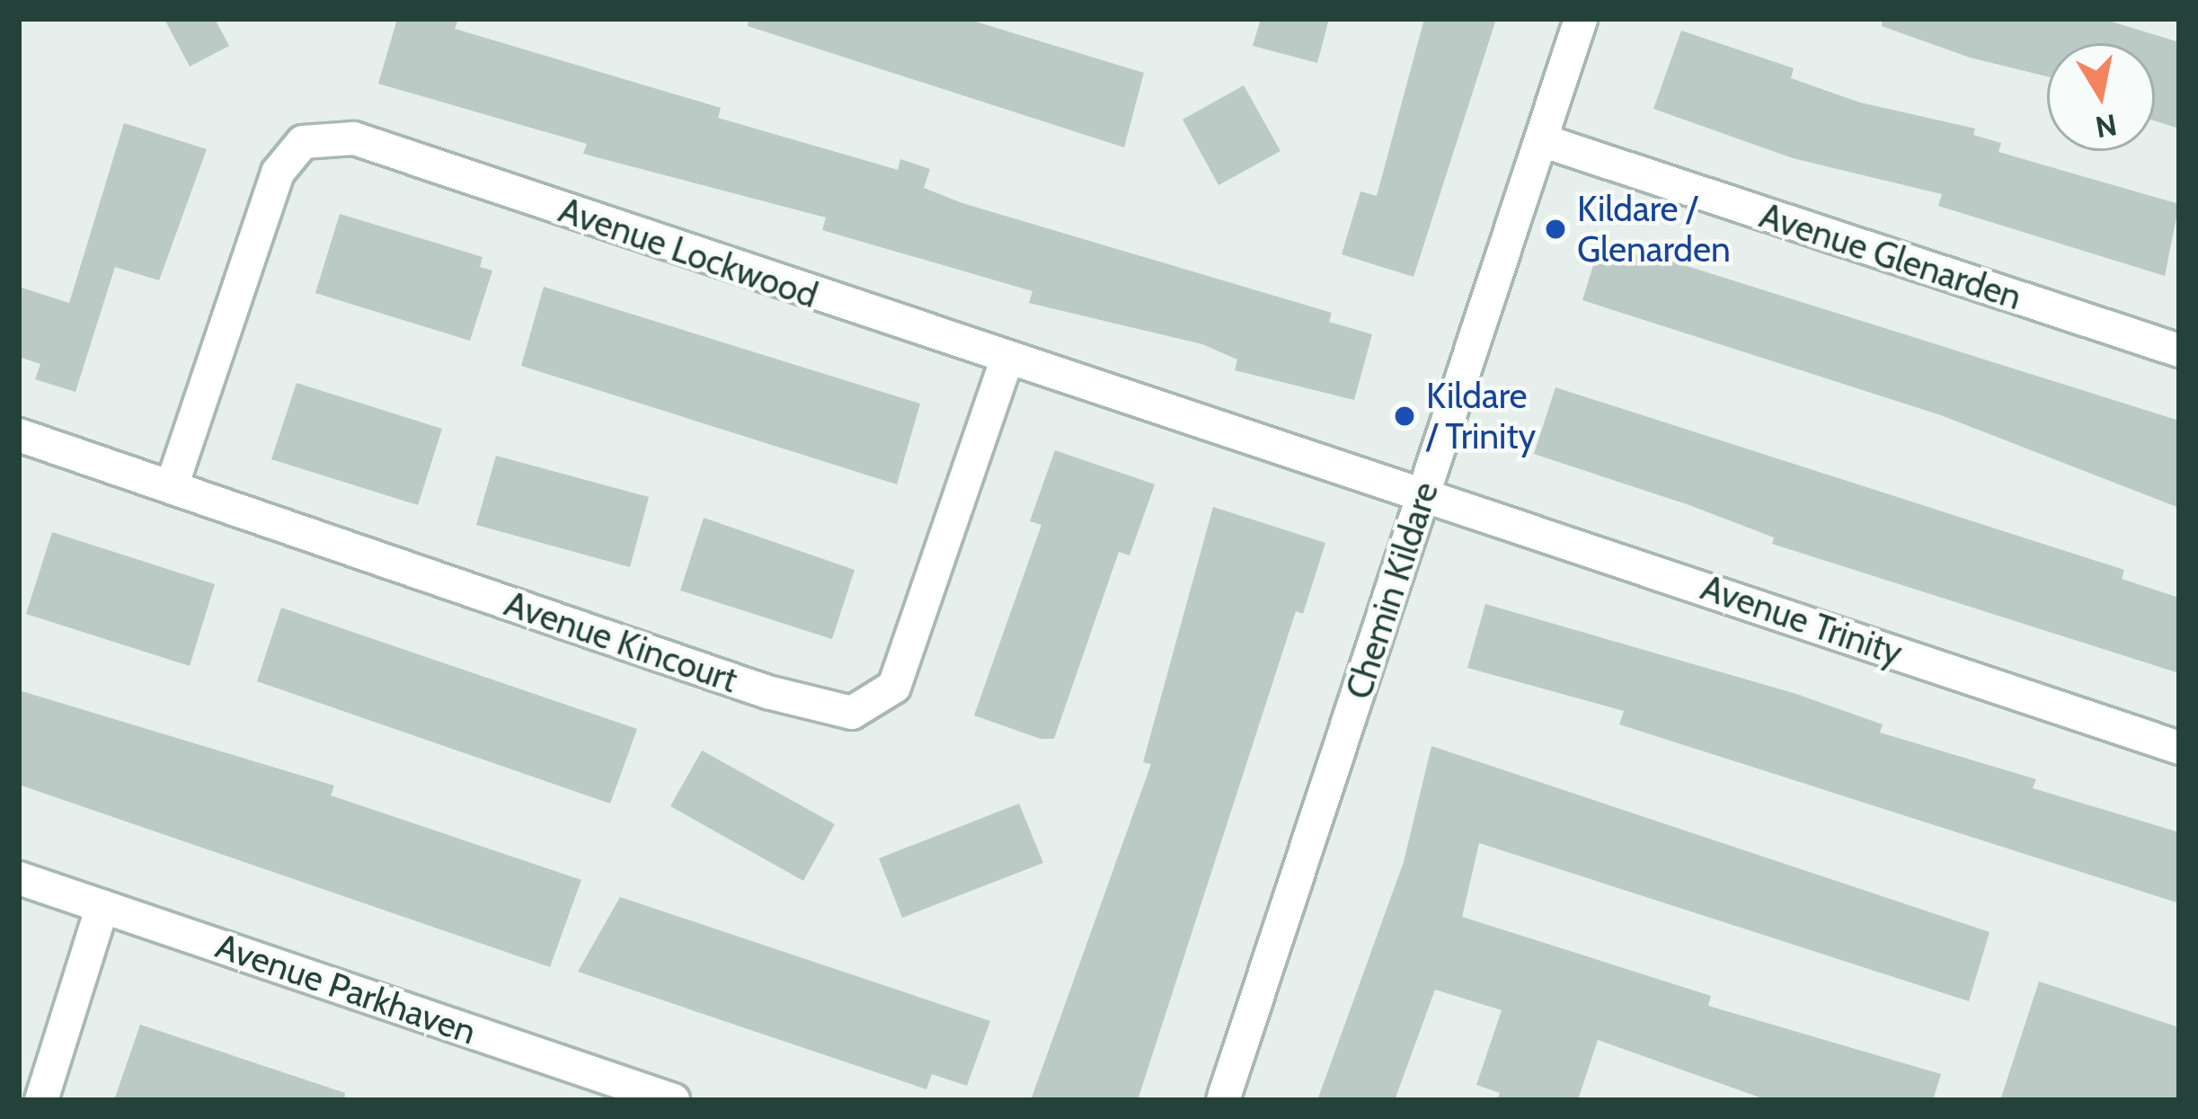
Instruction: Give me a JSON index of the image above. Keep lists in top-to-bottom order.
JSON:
{
  "streets": {
    "street": [
      "Avenue Lockwood",
      "Avenue Glenarden",
      "Chemin Kildare",
      "Avenue Trinity",
      "Avenue Kincourt",
      "Avenue Parkhaven"
    ]
  },
  "crossings": [
    ["Avenue Lockwood", "Chemin Kildare"],
    ["Avenue Lockwood", "Avenue Trinity"],
    ["Avenue Lockwood", "Avenue Kincourt"],
    ["Avenue Glenarden", "Chemin Kildare"],
    ["Chemin Kildare", "Avenue Trinity"]
  ],
  "places": ["Kildare / Glenarden", "Kildare / Trinity"],
  "north": "bottom"
}
